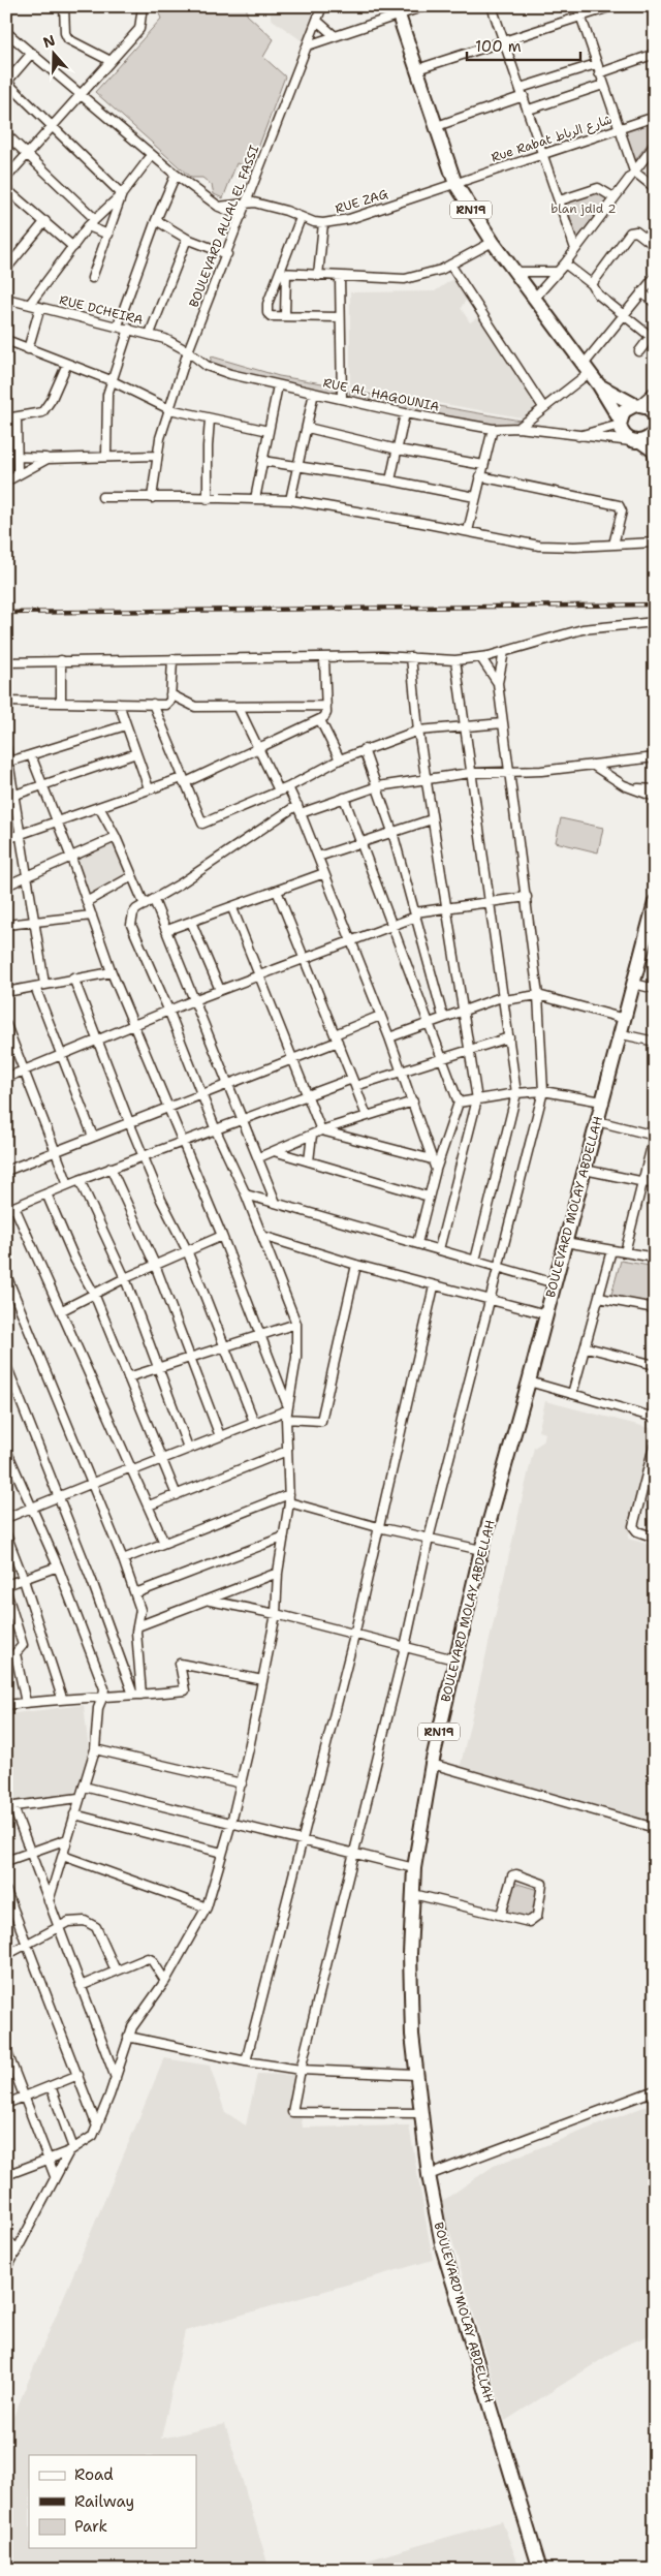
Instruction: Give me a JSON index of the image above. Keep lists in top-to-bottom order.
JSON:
{
  "streets": {
    "main road": ["RN19", "BOULEVARD MOLAY ABDELLAH"],
    "street": [
      "Rue Rabat شارع الرباط",
      "RUE ZAG",
      "BOULEVARD ALLAL EL FASSI",
      "RUE DCHEIRA",
      "RUE AL HAGOUNIA"
    ]
  },
  "crossings": [
    ["Rue Rabat شارع الرباط", "RUE ZAG"],
    ["Rue Rabat شارع الرباط", "RN19"],
    ["RUE ZAG", "RN19"],
    ["RUE ZAG", "BOULEVARD ALLAL EL FASSI"],
    ["RN19", "RUE AL HAGOUNIA"],
    ["BOULEVARD ALLAL EL FASSI", "RUE DCHEIRA"],
    ["BOULEVARD ALLAL EL FASSI", "RUE AL HAGOUNIA"],
    ["RUE DCHEIRA", "RUE AL HAGOUNIA"]
  ],
  "parks": ["blan jdid 2"],
  "legend": ["Road", "Railway", "Park"],
  "scale_bar": "100 m",
  "north": "top"
}
